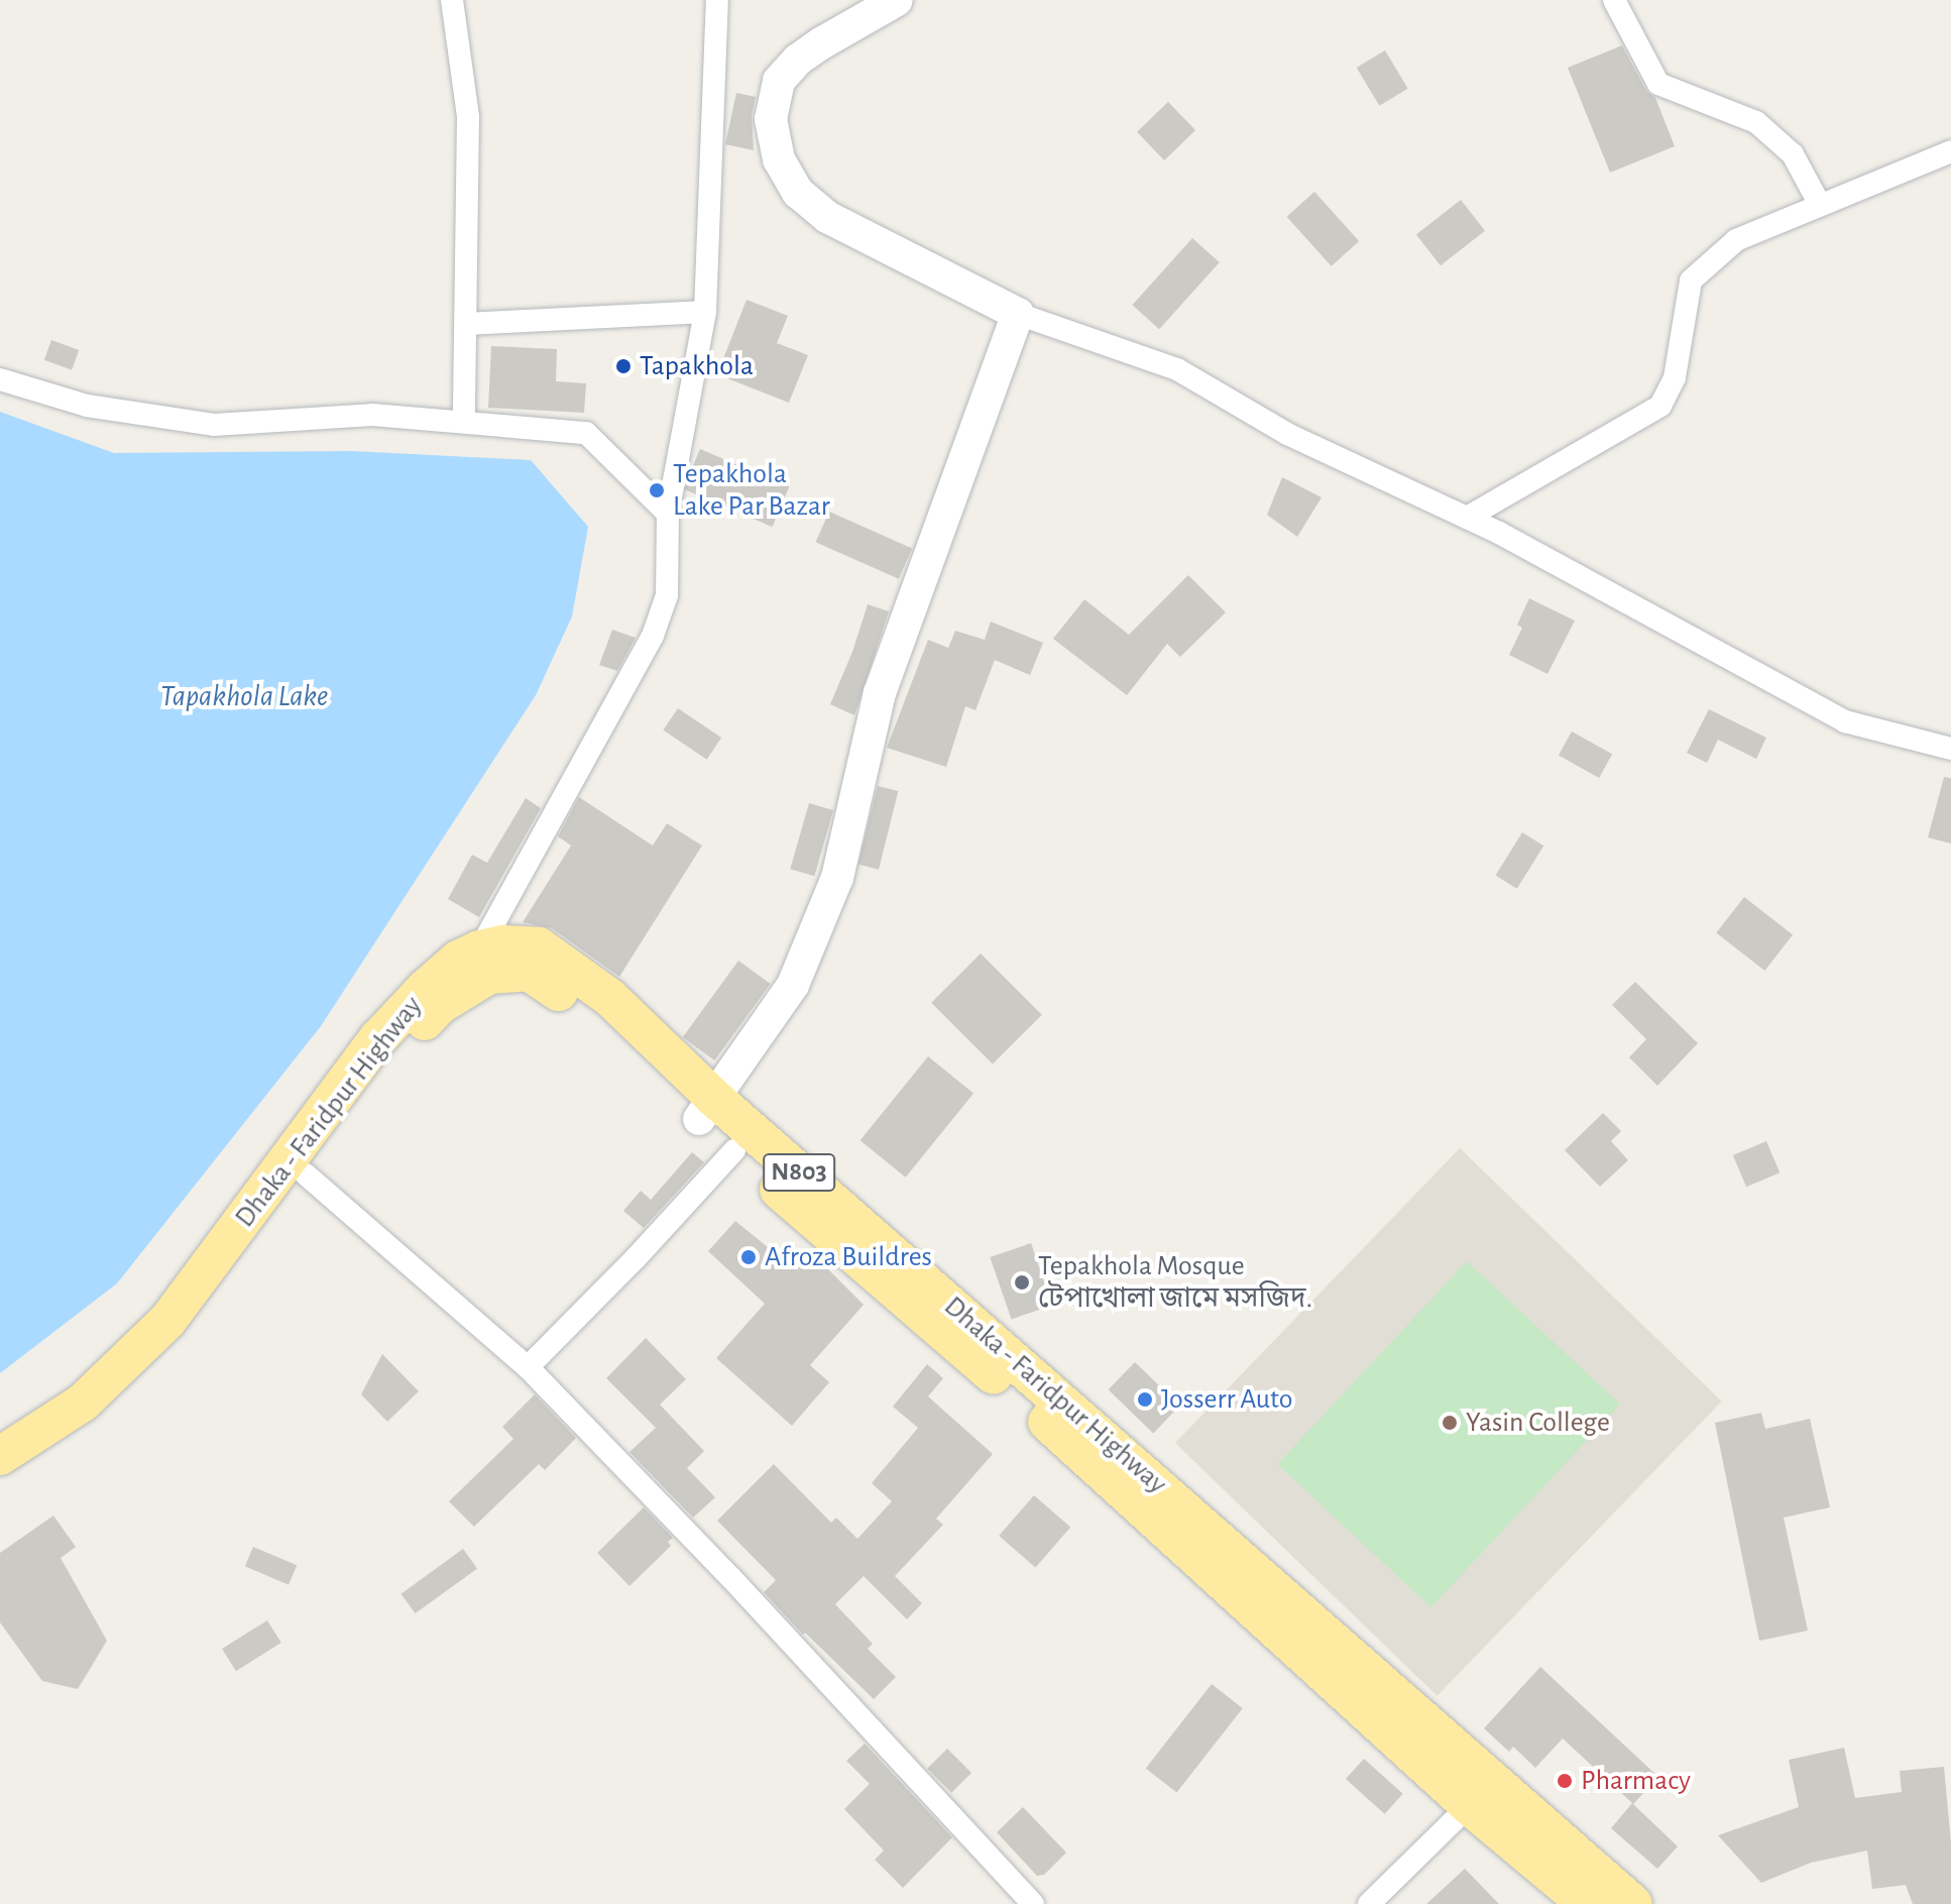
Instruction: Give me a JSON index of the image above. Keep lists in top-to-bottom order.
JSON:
{
  "streets": {
    "highway": ["Dhaka - Faridpur Highway", "N803"]
  },
  "water": ["Tapakhola Lake"],
  "places": [
    "Tapakhola",
    "Tepakhola Lake Par Bazar",
    "Afroza Buildres",
    "Tepakhola Mosque টেপাখোলা জামে মসজিদ.",
    "Josserr Auto",
    "Yasin College",
    "Pharmacy"
  ]
}
